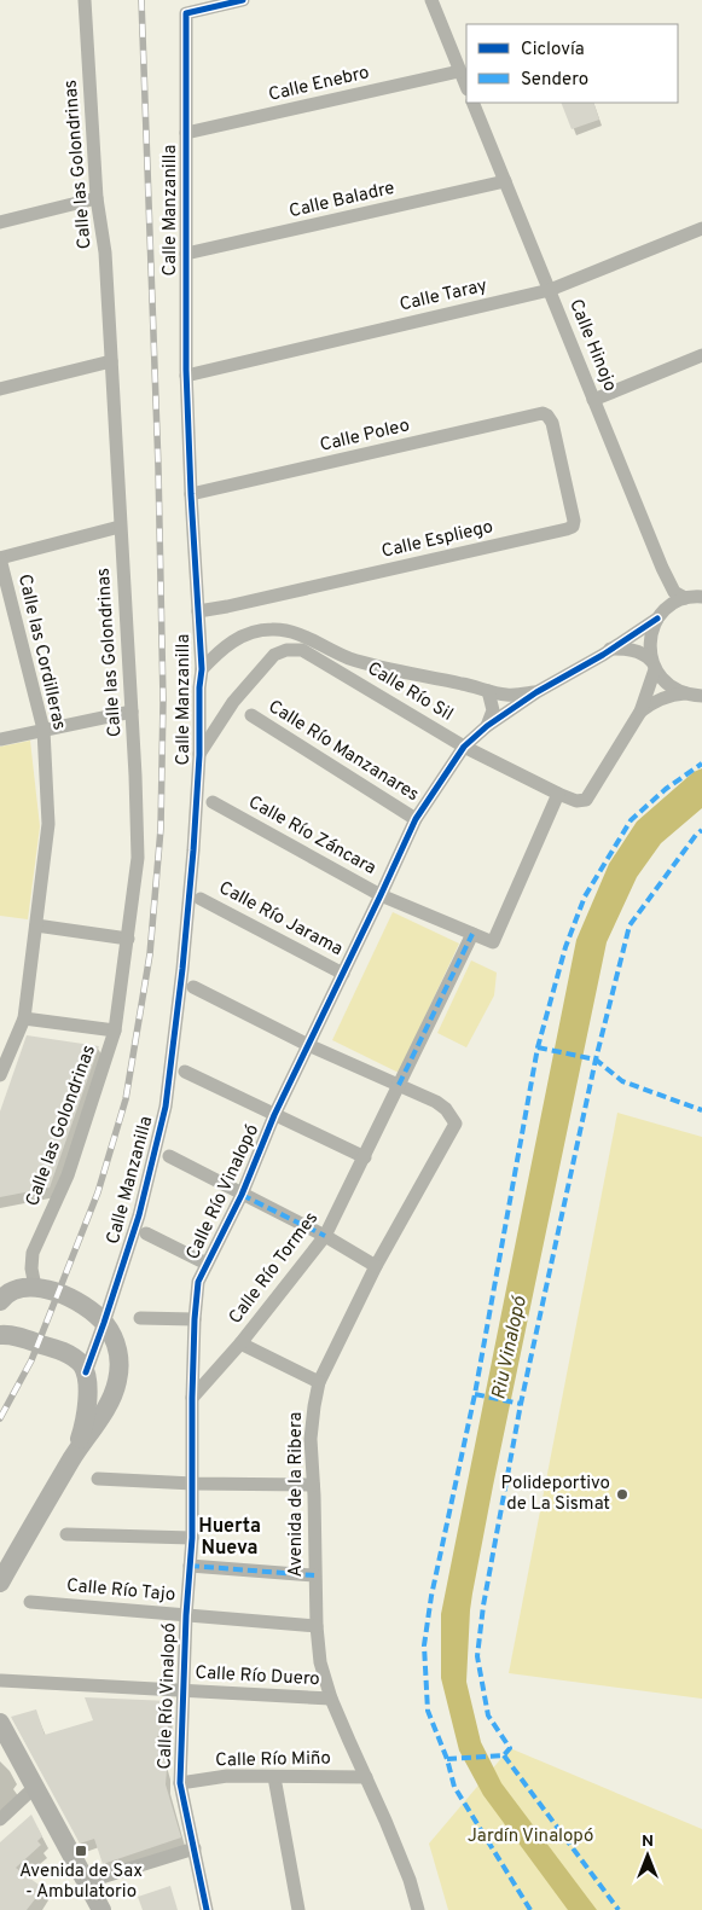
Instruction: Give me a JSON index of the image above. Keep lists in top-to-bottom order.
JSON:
{
  "streets": {
    "street": [
      "Calle Enebro",
      "Calle las Golondrinas",
      "Calle Baladre",
      "Calle Manzanilla",
      "Calle Taray",
      "Calle Hinojo",
      "Calle Poleo",
      "Calle Espliego",
      "Calle las Cordilleras",
      "Calle Río Sil",
      "Calle Río Manzanares",
      "Calle Río Záncara",
      "Calle Río Jarama",
      "Calle Río Vinalopó",
      "Calle Río Tormes",
      "Avenida de la Ribera",
      "Calle Río Tajo",
      "Calle Río Duero",
      "Calle Río Miño"
    ]
  },
  "crossings": [
    ["Calle Enebro", "Calle Manzanilla"],
    ["Calle Baladre", "Calle Manzanilla"],
    ["Calle Baladre", "Calle Hinojo"],
    ["Calle Manzanilla", "Calle Taray"],
    ["Calle Manzanilla", "Calle Poleo"],
    ["Calle Manzanilla", "Calle Espliego"],
    ["Calle Manzanilla", "Calle Río Sil"],
    ["Calle Taray", "Calle Hinojo"],
    ["Calle Hinojo", "Calle Río Vinalopó"],
    ["Calle Poleo", "Calle Espliego"],
    ["Calle Río Sil", "Calle Río Záncara"],
    ["Calle Río Sil", "Calle Río Vinalopó"],
    ["Calle Río Manzanares", "Calle Río Vinalopó"],
    ["Calle Río Záncara", "Calle Río Vinalopó"],
    ["Calle Río Záncara", "Calle Río Tormes"],
    ["Calle Río Jarama", "Calle Río Vinalopó"],
    ["Calle Río Vinalopó", "Calle Río Tormes"],
    ["Calle Río Vinalopó", "Calle Río Tajo"],
    ["Calle Río Vinalopó", "Calle Río Duero"],
    ["Calle Río Vinalopó", "Calle Río Miño"],
    ["Calle Río Tormes", "Avenida de la Ribera"],
    ["Avenida de la Ribera", "Calle Río Tajo"],
    ["Avenida de la Ribera", "Calle Río Duero"],
    ["Avenida de la Ribera", "Calle Río Miño"]
  ],
  "districts": ["Huerta Nueva"],
  "water": ["Riu Vinalopó"],
  "parks": ["Jardín Vinalopó"],
  "places": {
    "other": ["Polideportivo de La Sismat"],
    "transit": ["Avenida de Sax - Ambulatorio"]
  },
  "legend": ["Ciclovía", "Sendero"],
  "north": "top"
}
